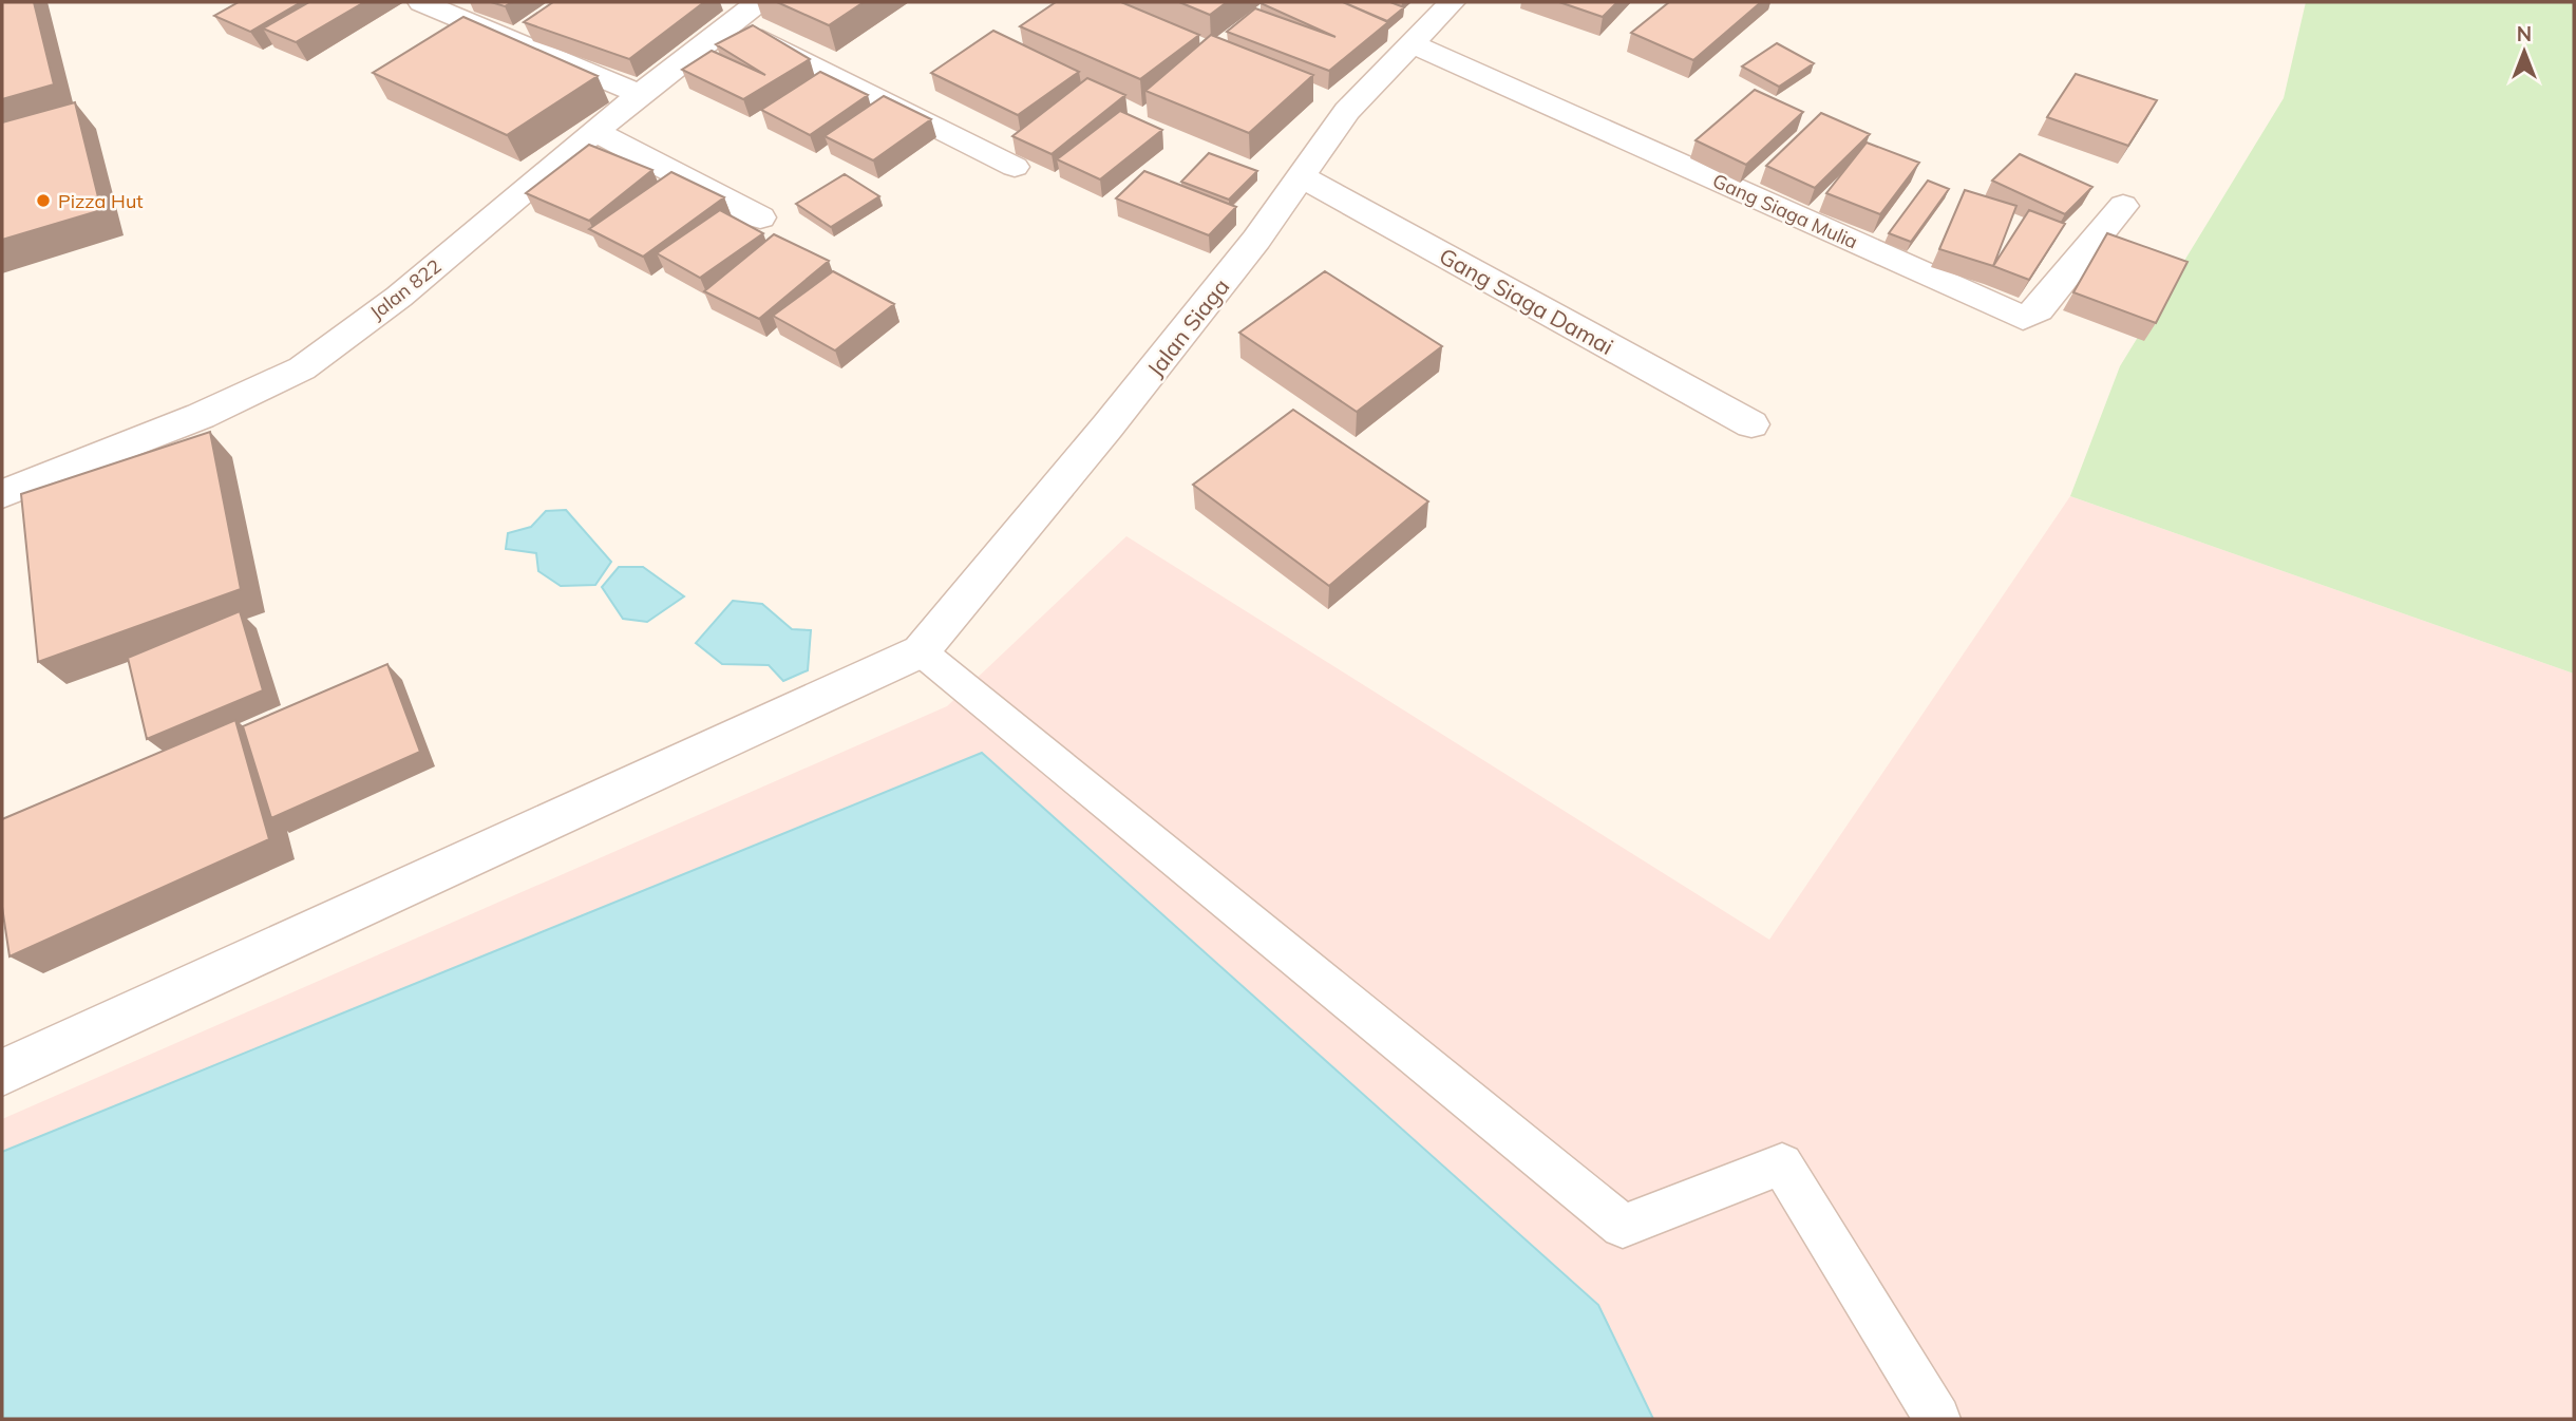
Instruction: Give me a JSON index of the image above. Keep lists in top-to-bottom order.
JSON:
{
  "streets": {
    "street": [
      "Gang Siaga Mulia",
      "Jalan 822",
      "Gang Siaga Damai",
      "Jalan Siaga"
    ]
  },
  "crossings": [
    ["Gang Siaga Mulia", "Jalan Siaga"],
    ["Gang Siaga Damai", "Jalan Siaga"]
  ],
  "places": ["Pizza Hut"],
  "north": "top"
}
